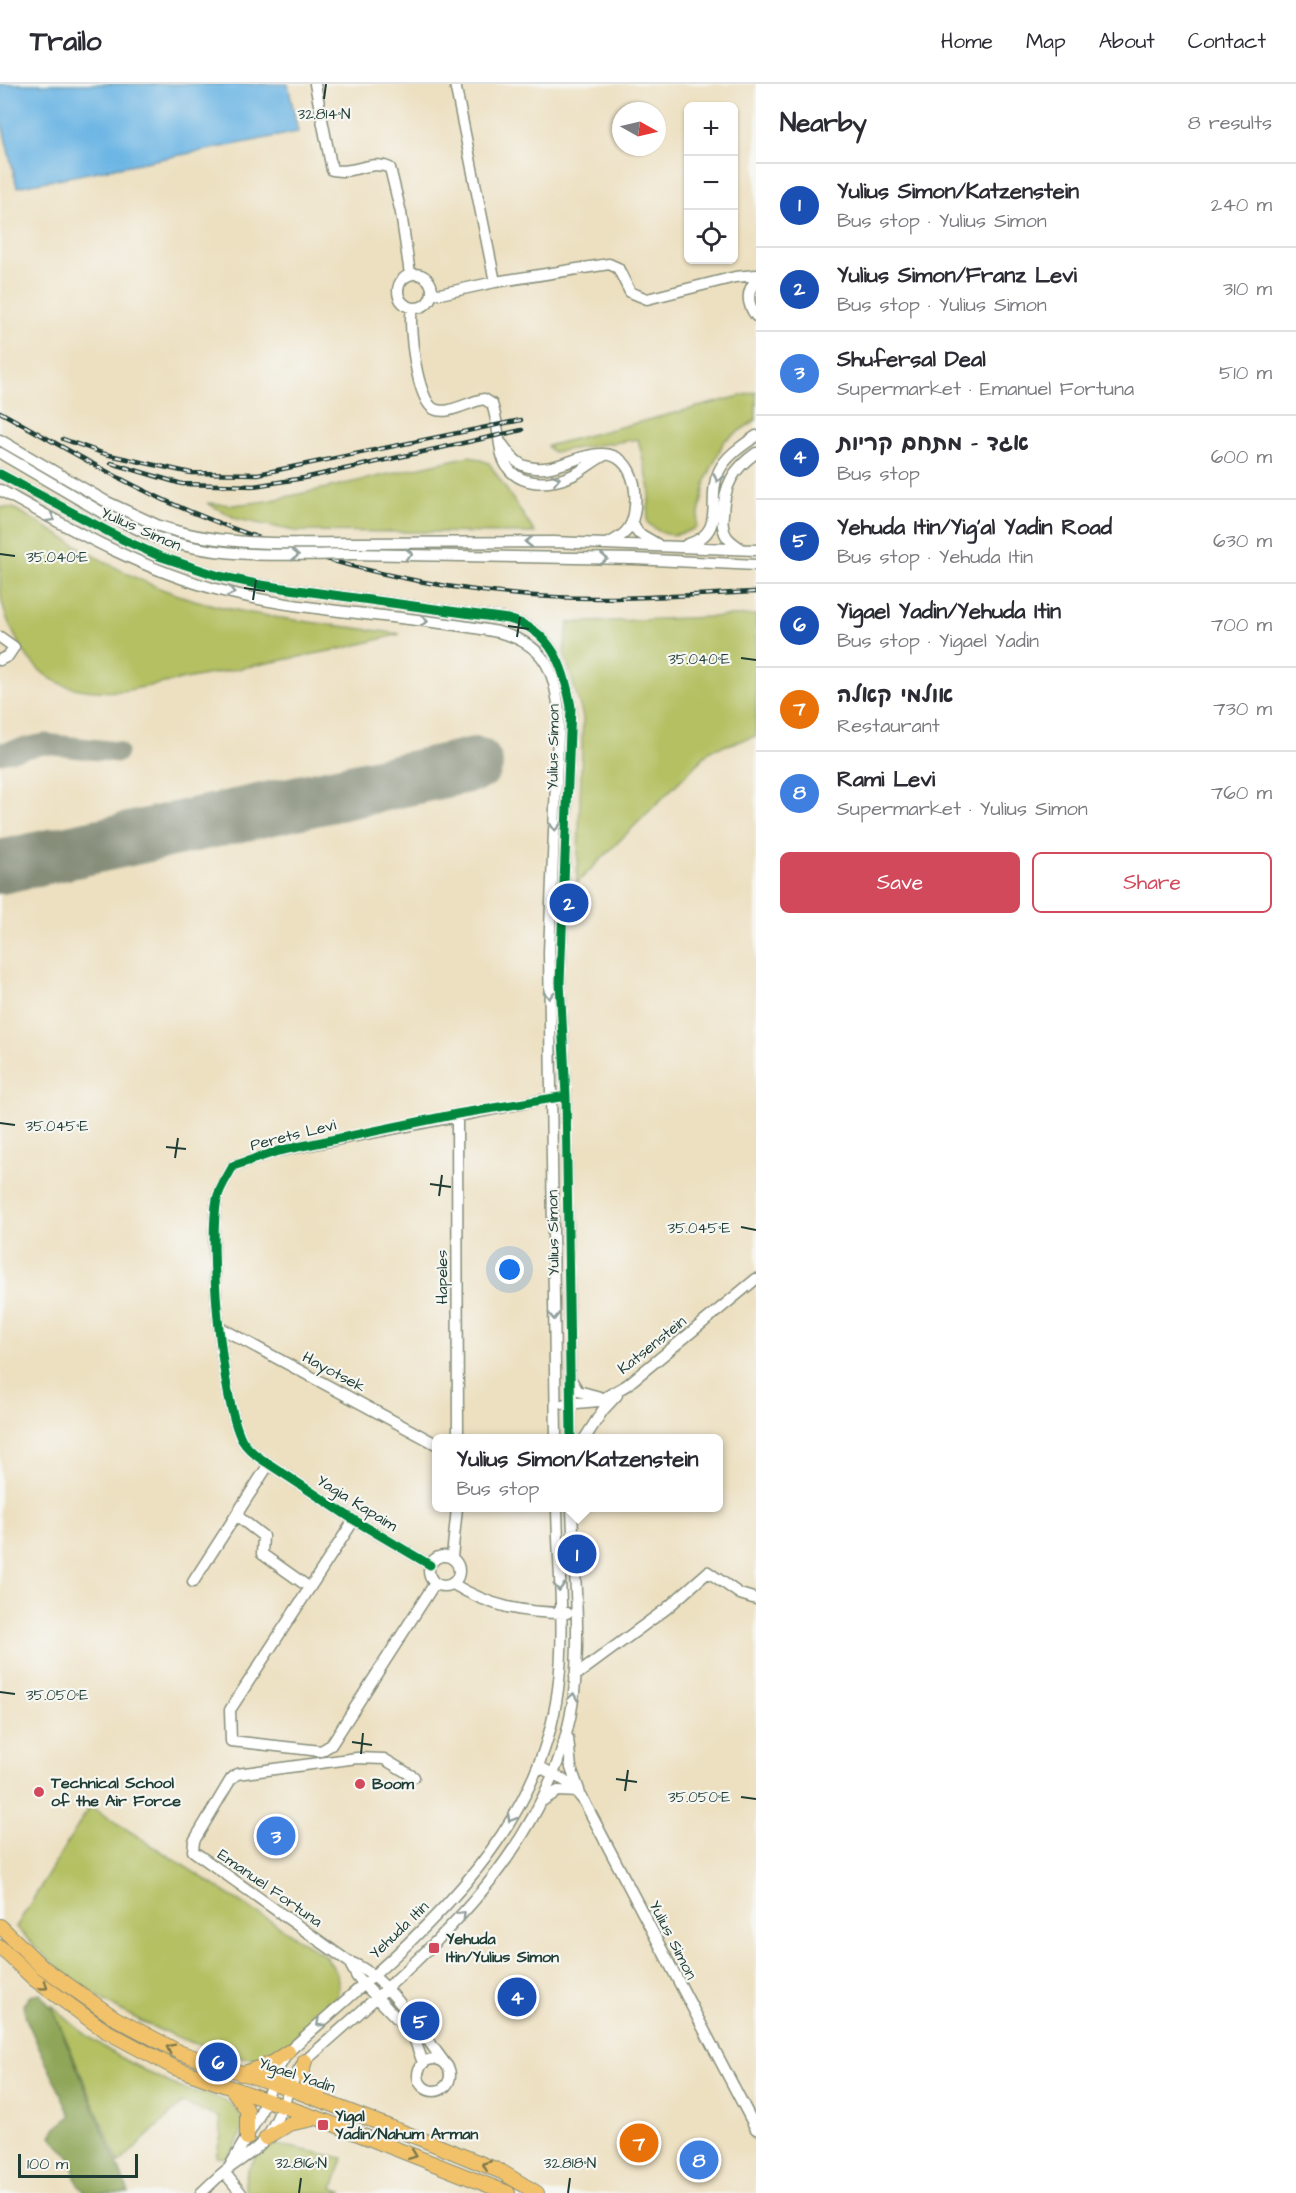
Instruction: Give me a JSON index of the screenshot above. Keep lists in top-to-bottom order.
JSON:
{
  "streets": {
    "main road": ["Yigael Yadin"],
    "street": [
      "Yulius Simon",
      "Perets Levi",
      "Hapeles",
      "Katsenstein",
      "Hayotsek",
      "Yagia Kapaim",
      "Emanuel Fortuna",
      "Yehuda Itin"
    ]
  },
  "crossings": [
    ["Yulius Simon", "Perets Levi"],
    ["Yulius Simon", "Katsenstein"],
    ["Yulius Simon", "Yehuda Itin"],
    ["Perets Levi", "Hapeles"],
    ["Perets Levi", "Hayotsek"],
    ["Perets Levi", "Yagia Kapaim"],
    ["Emanuel Fortuna", "Yehuda Itin"],
    ["Yehuda Itin", "Yigael Yadin"]
  ],
  "places": {
    "other": ["Boom", "Technical School of the Air Force"],
    "transit": ["Yehuda Itin/Yulius Simon", "Yigal Yadin/Nahum Arman"]
  },
  "scale_bar": "100 m",
  "north": "right",
  "page": {
    "header": "Trailo",
    "nav": [
      "Home",
      "Map",
      "About",
      "Contact"
    ],
    "heading": ["Nearby", "8 results"],
    "map_buttons": ["+", "−"],
    "list": [
      {
        "mark": "1",
        "name": "Yulius Simon/Katzenstein",
        "note": "Bus stop · Yulius Simon",
        "value": "240 m"
      },
      {
        "mark": "2",
        "name": "Yulius Simon/Franz Levi",
        "note": "Bus stop · Yulius Simon",
        "value": "310 m"
      },
      {
        "mark": "3",
        "name": "Shufersal Deal",
        "note": "Supermarket · Emanuel Fortuna",
        "value": "510 m"
      },
      {
        "mark": "4",
        "name": "אגד - מתחם קריות",
        "note": "Bus stop",
        "value": "600 m"
      },
      {
        "mark": "5",
        "name": "Yehuda Itin/Yig'al Yadin Road",
        "note": "Bus stop · Yehuda Itin",
        "value": "630 m"
      },
      {
        "mark": "6",
        "name": "Yigael Yadin/Yehuda Itin",
        "note": "Bus stop · Yigael Yadin",
        "value": "700 m"
      },
      {
        "mark": "7",
        "name": "אולמי קאלה",
        "note": "Restaurant",
        "value": "730 m"
      },
      {
        "mark": "8",
        "name": "Rami Levi",
        "note": "Supermarket · Yulius Simon",
        "value": "760 m"
      }
    ],
    "buttons": ["Save", "Share"],
    "pins": [
      "2",
      "1",
      "3",
      "4",
      "5",
      "6",
      "7",
      "8"
    ],
    "popup": ["Yulius Simon/Katzenstein", "Bus stop"],
    "scale": "100 m"
  },
  "coordinates": [
    "32.814°N",
    "35.040°E",
    "35.045°E",
    "35.050°E",
    "32.816°N",
    "32.818°N"
  ]
}
